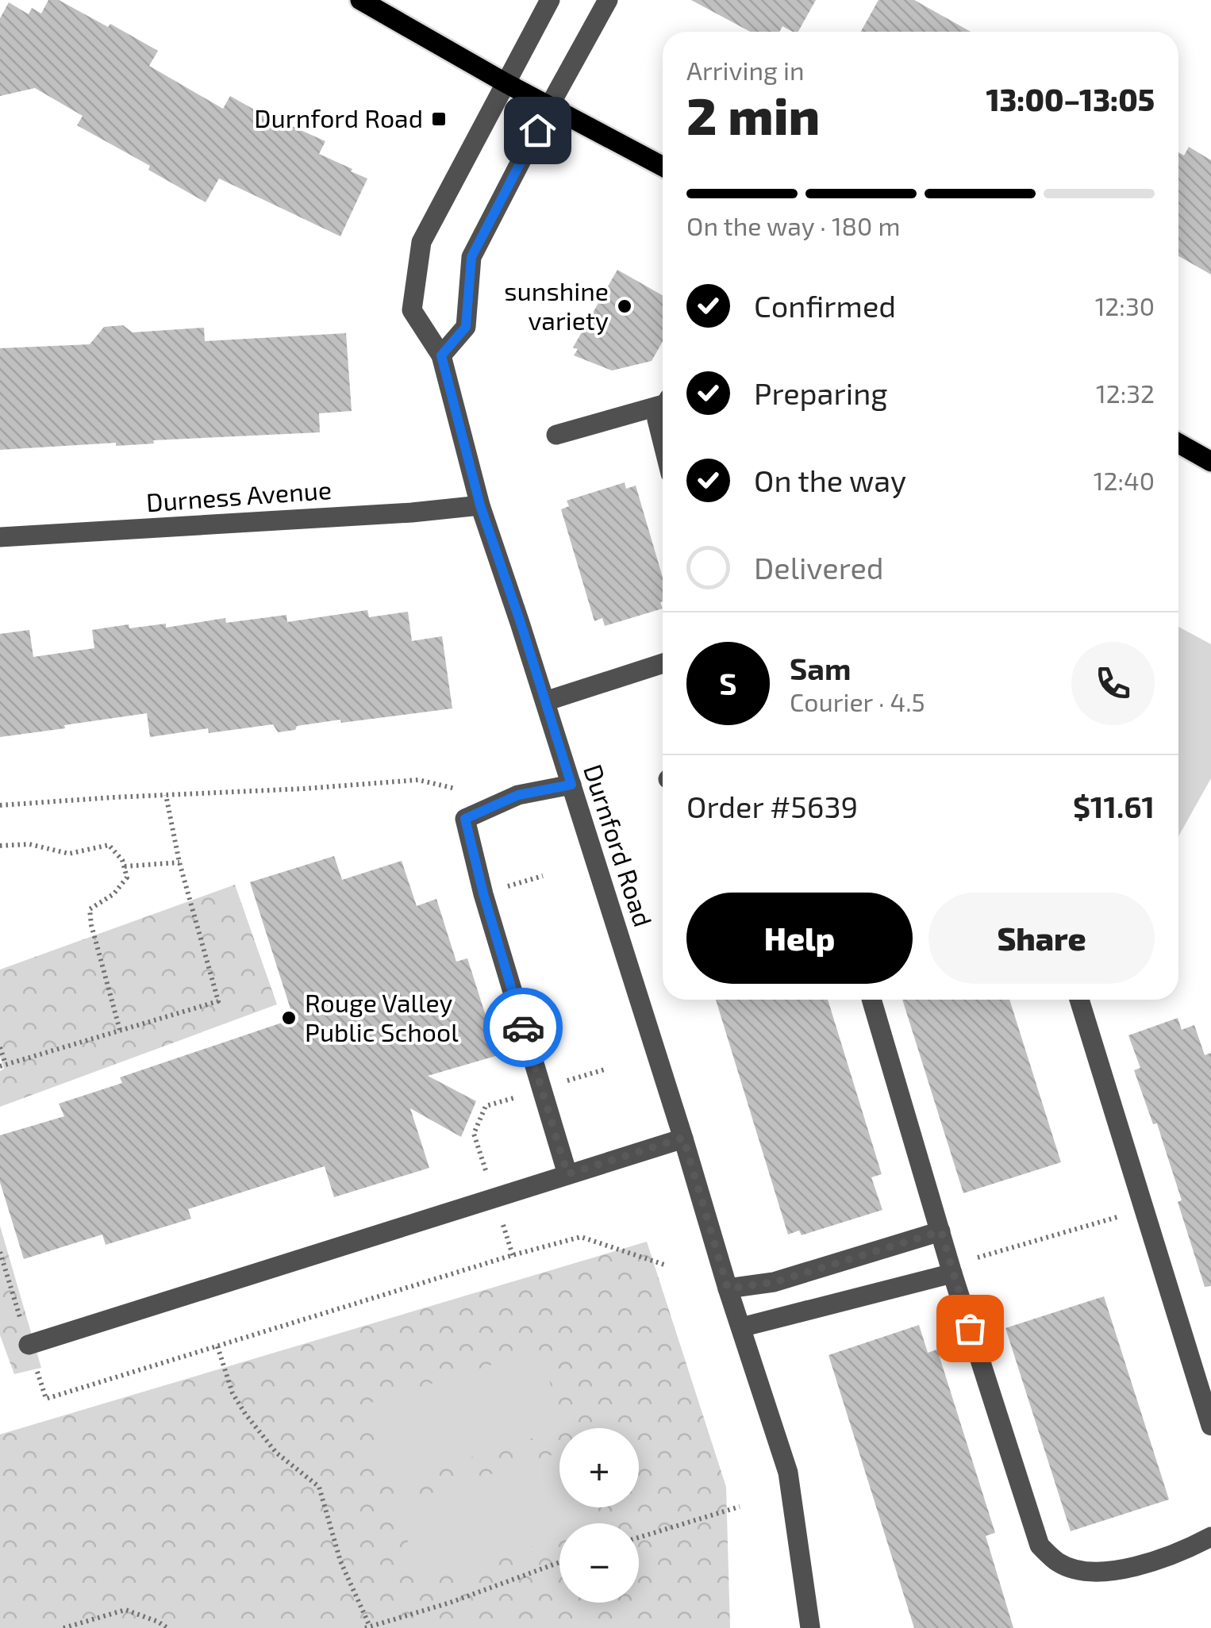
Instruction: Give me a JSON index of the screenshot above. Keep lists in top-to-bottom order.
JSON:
{
  "streets": {
    "street": ["Durness Avenue", "Durnford Road"]
  },
  "crossings": [
    ["Durness Avenue", "Durnford Road"]
  ],
  "places": {
    "transit": ["Durnford Road"],
    "other": ["sunshine variety", "Rouge Valley Public School"]
  },
  "page": {
    "heading": ["2 min", "Arriving in", "13:00–13:05"],
    "panel": [
      "Sam",
      "Courier · 4.5",
      "Order #5639",
      "$11.61"
    ],
    "bar": "On the way · 180 m",
    "list": [
      ["Confirmed", "12:30"],
      ["Preparing", "12:32"],
      ["On the way", "12:40"],
      "Delivered"
    ],
    "round": "S",
    "buttons": ["Help", "Share"],
    "map_buttons": ["+", "−"]
  }
}
